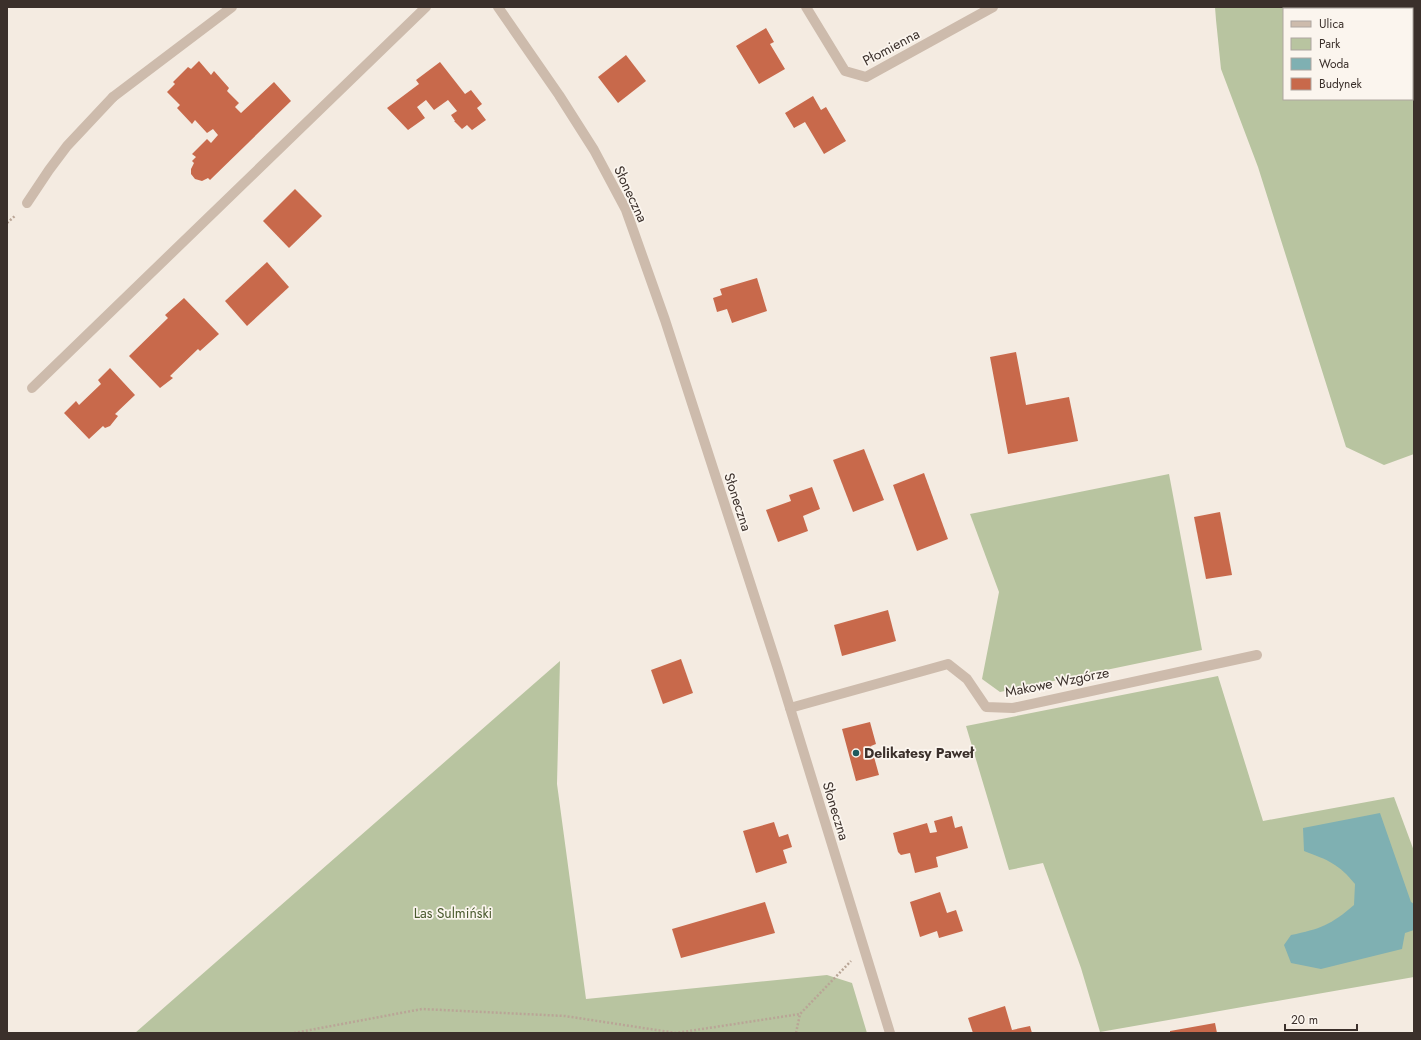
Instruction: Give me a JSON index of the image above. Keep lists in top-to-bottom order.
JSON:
{
  "streets": {
    "street": ["Płomienna", "Słoneczna", "Makowe Wzgórze"]
  },
  "crossings": [
    ["Słoneczna", "Makowe Wzgórze"]
  ],
  "parks": ["Las Sulmiński"],
  "places": ["Delikatesy Paweł"],
  "legend": [
    "Ulica",
    "Park",
    "Woda",
    "Budynek"
  ],
  "scale_bar": "20 m"
}
